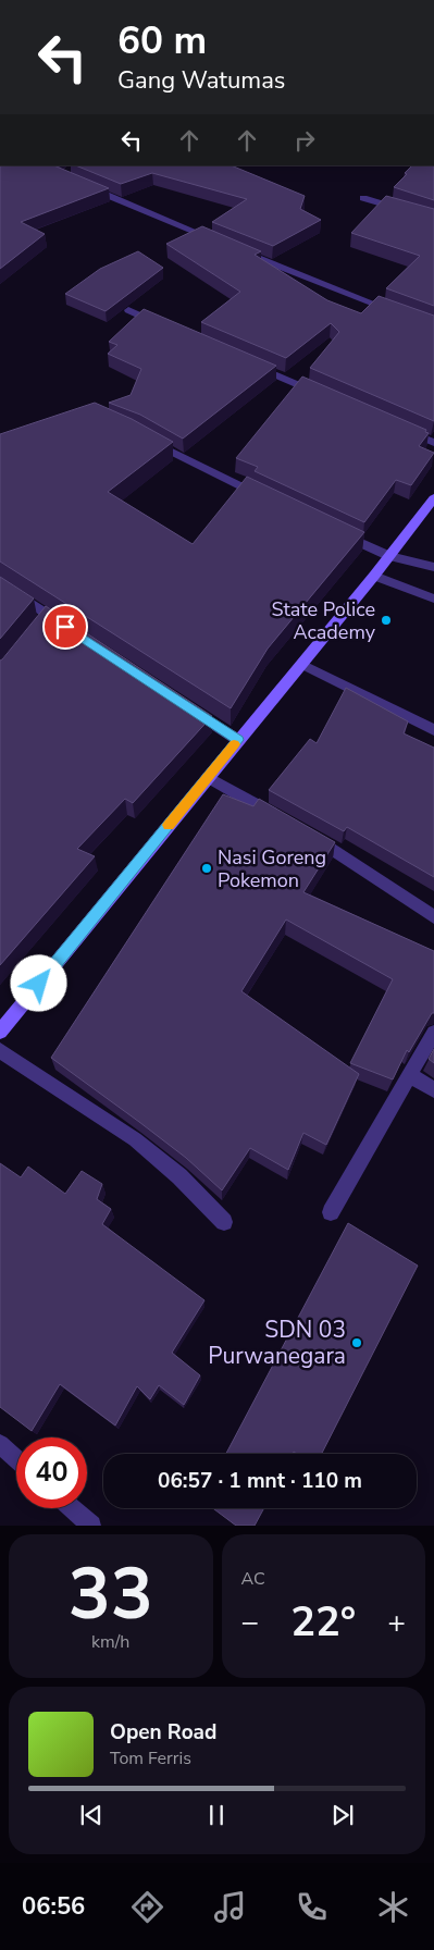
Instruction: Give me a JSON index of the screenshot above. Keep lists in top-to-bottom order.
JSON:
{
  "places": ["State Police Academy", "Nasi Goreng Pokemon", "SDN 03 Purwanegara"],
  "page": {
    "turn": ["60 m", "Gang Watumas"],
    "limit": "40",
    "trip": "06:57 · 1 mnt · 110 m",
    "tile": [
      ["33", "km/h"],
      "AC"
    ],
    "heat": ["−", "22°", "+"],
    "song": ["Open Road", "Tom Ferris"],
    "tabs": "06:56"
  }
}
